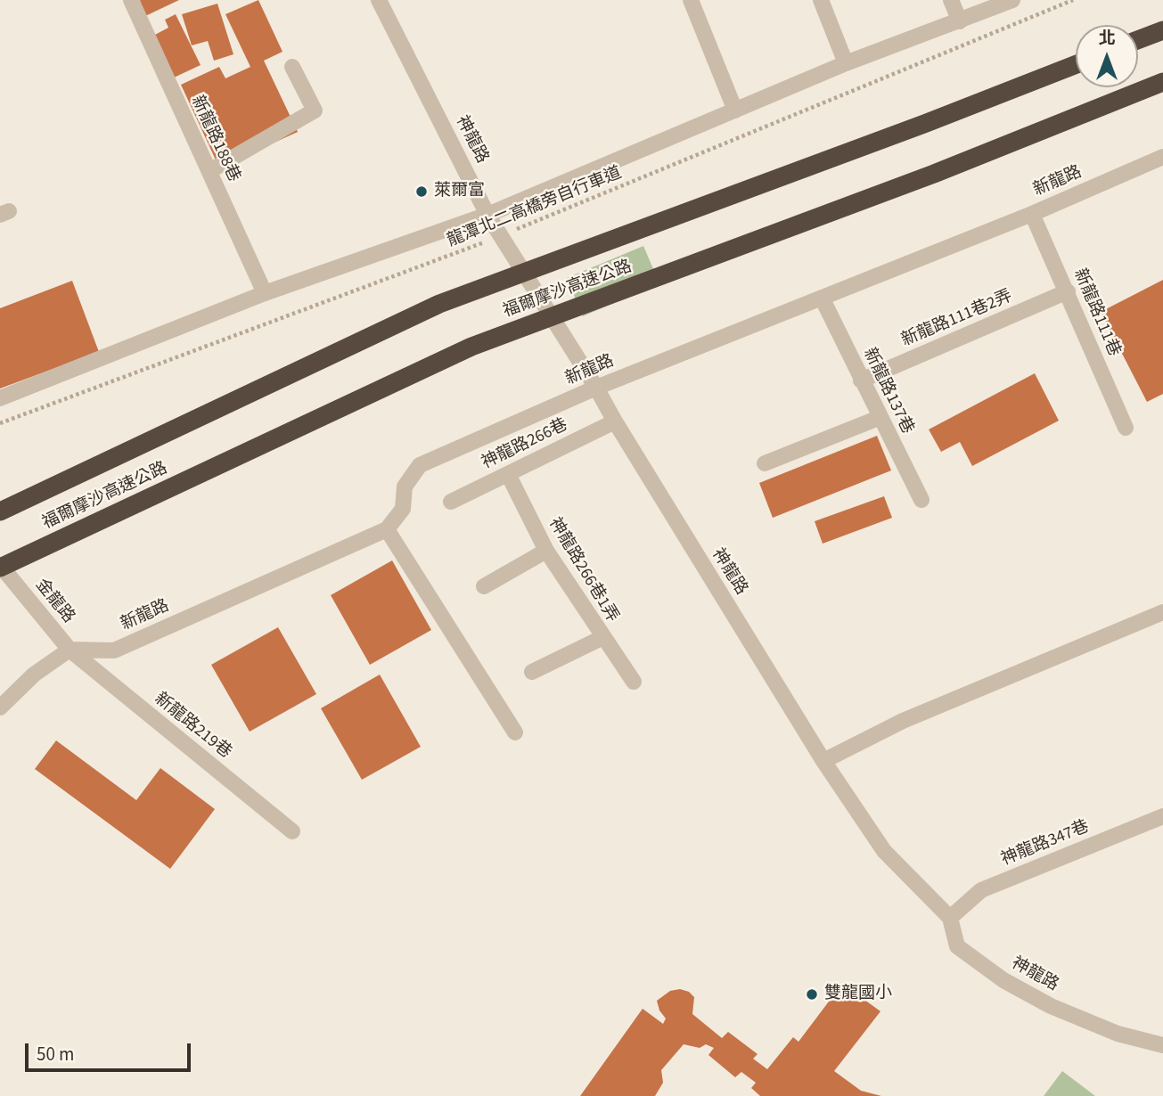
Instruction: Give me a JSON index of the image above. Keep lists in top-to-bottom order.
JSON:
{
  "streets": {
    "highway": ["福爾摩沙高速公路"],
    "street": [
      "新龍路188巷",
      "神龍路",
      "新龍路",
      "新龍路111巷",
      "新龍路111巷2弄",
      "新龍路137巷",
      "神龍路266巷",
      "神龍路266巷1弄",
      "金龍路",
      "新龍路219巷",
      "神龍路347巷"
    ],
    "path": ["龍潭北二高橋旁自行車道"]
  },
  "crossings": [
    ["神龍路", "新龍路"],
    ["神龍路", "龍潭北二高橋旁自行車道"],
    ["神龍路", "神龍路266巷"],
    ["神龍路", "神龍路347巷"],
    ["新龍路", "新龍路111巷"],
    ["新龍路", "新龍路137巷"],
    ["新龍路", "金龍路"],
    ["新龍路", "新龍路219巷"],
    ["福爾摩沙高速公路", "金龍路"],
    ["新龍路111巷", "新龍路111巷2弄"],
    ["新龍路111巷2弄", "新龍路137巷"],
    ["神龍路266巷", "神龍路266巷1弄"],
    ["金龍路", "新龍路219巷"]
  ],
  "places": ["萊爾富", "雙龍國小"],
  "scale_bar": "50 m",
  "north": "top"
}
